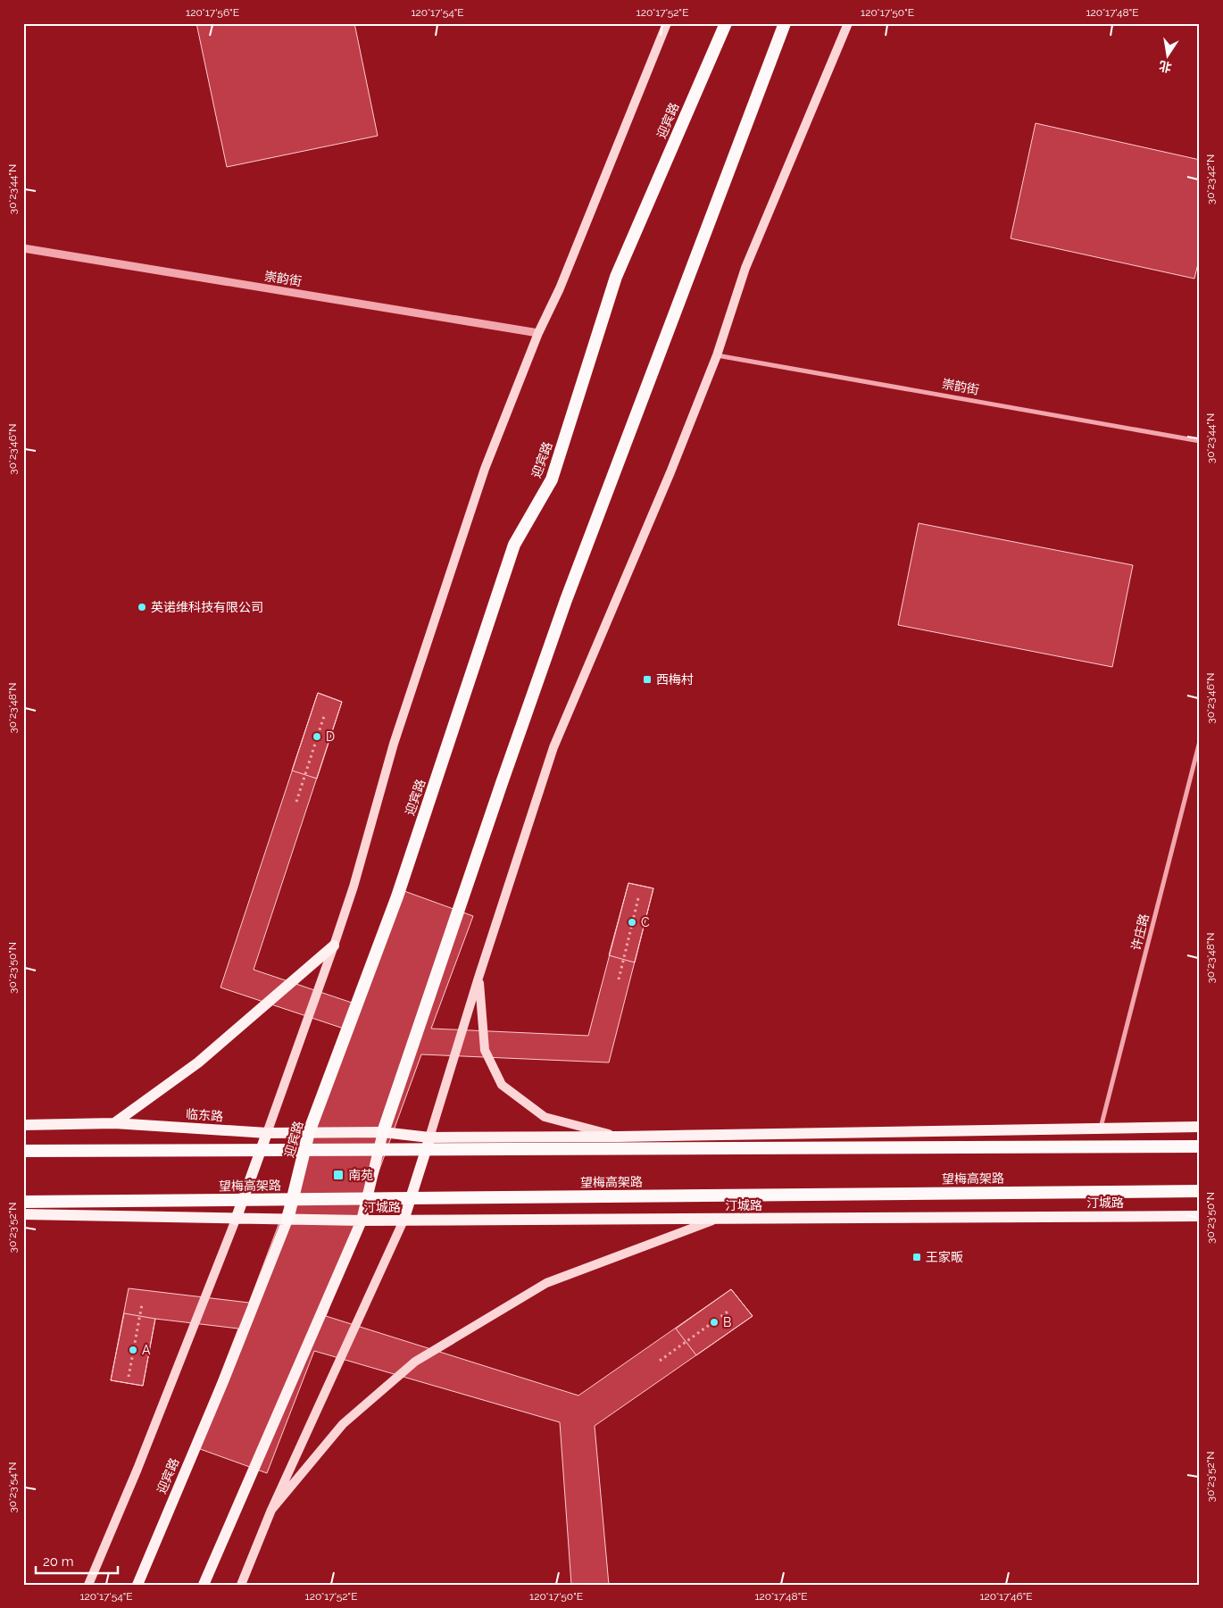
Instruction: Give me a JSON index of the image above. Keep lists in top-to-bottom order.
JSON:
{
  "streets": {
    "highway": ["迎宾路", "望梅高架路"],
    "main road": ["临东路", "汀城路"],
    "street": ["崇韵街", "许庄路"]
  },
  "crossings": [
    ["迎宾路", "临东路"],
    ["迎宾路", "汀城路"]
  ],
  "places": {
    "other": [
      "英诺维科技有限公司",
      "D",
      "C",
      "B",
      "A"
    ],
    "transit": ["西梅村", "南苑", "王家畈"]
  },
  "scale_bar": "20 m",
  "north": "bottom",
  "coordinates": [
    "120°17'56\"E",
    "120°17'54\"E",
    "120°17'52\"E",
    "120°17'50\"E",
    "120°17'48\"E",
    "30°23'42\"N",
    "30°23'44\"N",
    "30°23'46\"N",
    "30°23'48\"N",
    "30°23'50\"N",
    "30°23'52\"N",
    "30°23'54\"N",
    "120°17'46\"E"
  ]
}
